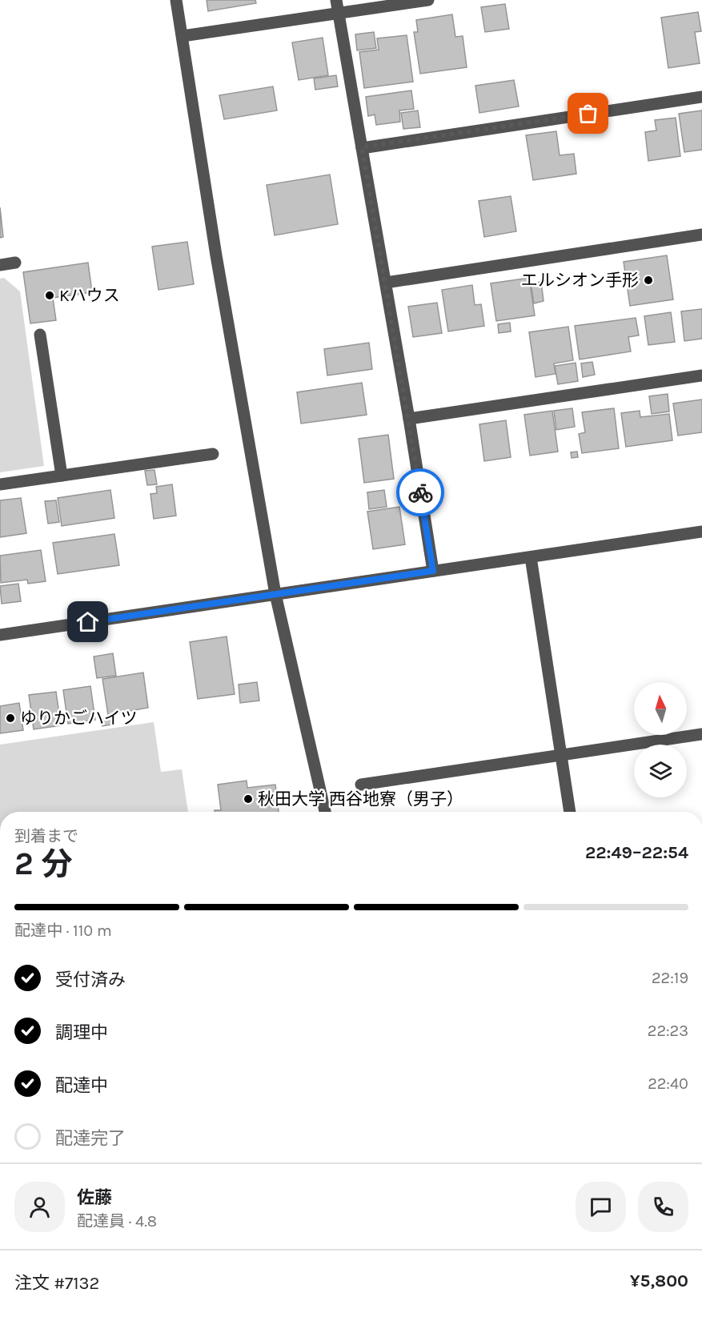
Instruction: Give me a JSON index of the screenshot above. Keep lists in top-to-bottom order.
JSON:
{
  "places": [
    "エルシオン手形",
    "Kハウス",
    "ゆりかごハイツ",
    "秋田大学 西谷地寮（男子）"
  ],
  "north": "top",
  "page": {
    "heading": ["2 分", "到着まで", "22:49–22:54"],
    "panel": [
      "佐藤",
      "配達員 · 4.8",
      "注文 #7132",
      "¥5,800"
    ],
    "bar": "配達中 · 110 m",
    "list": [
      ["受付済み", "22:19"],
      ["調理中", "22:23"],
      ["配達中", "22:40"],
      "配達完了"
    ]
  }
}
